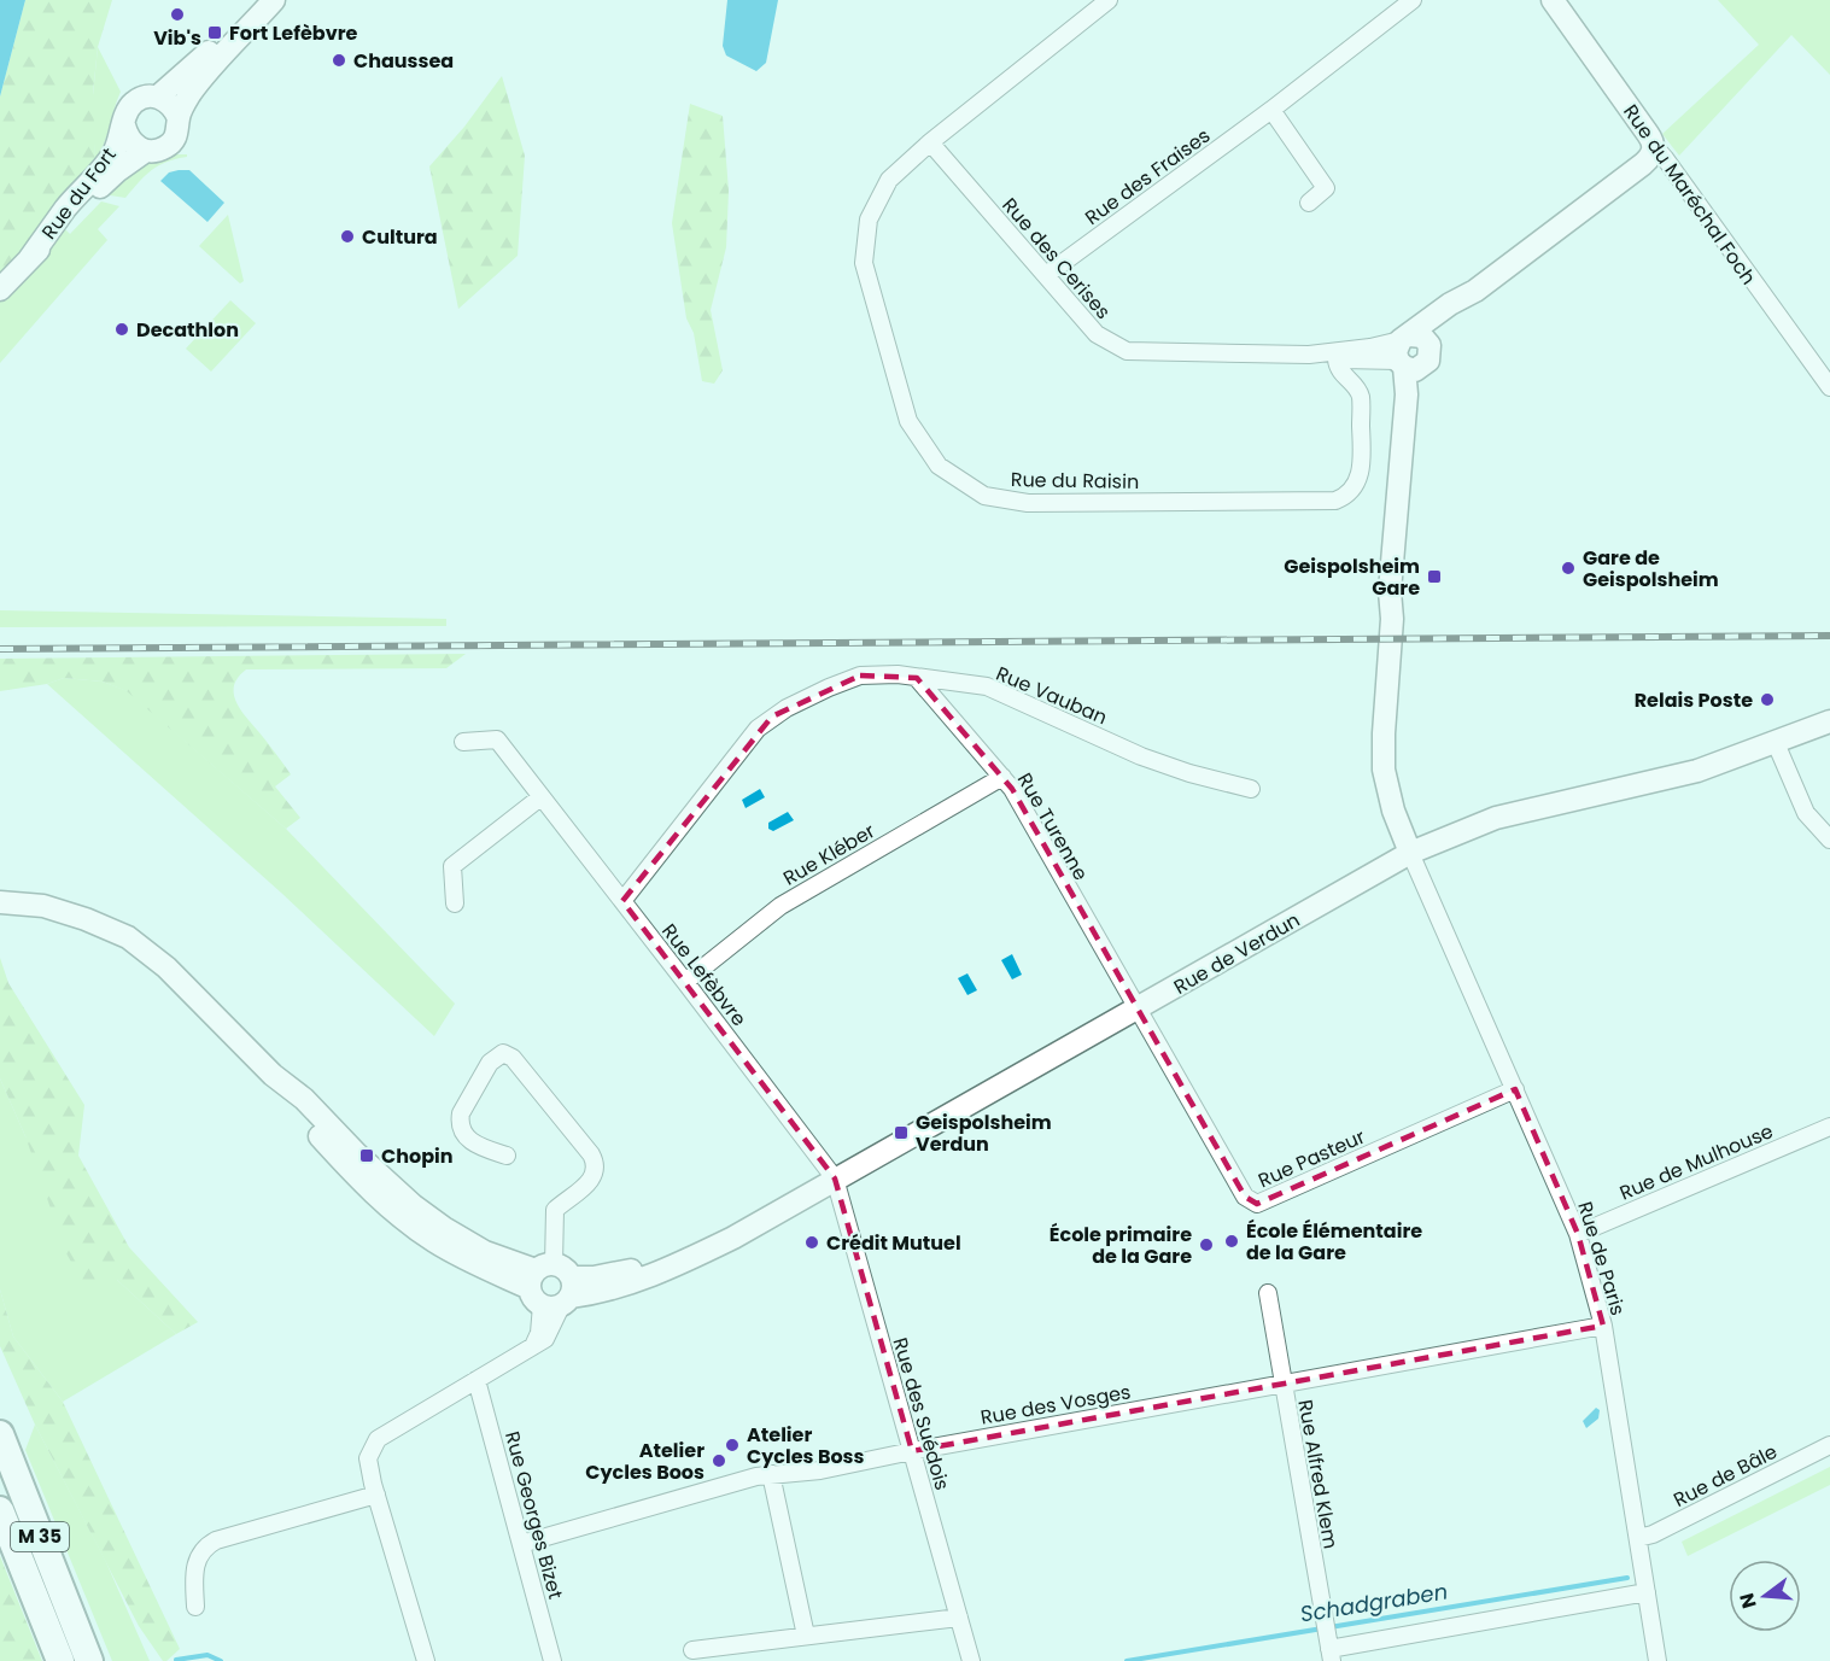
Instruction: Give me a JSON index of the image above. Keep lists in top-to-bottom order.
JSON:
{
  "streets": {
    "highway": ["M 35"],
    "main road": ["Rue du Fort", "Rue du Maréchal Foch", "Rue de Verdun"],
    "street": [
      "Rue des Fraises",
      "Rue des Cerises",
      "Rue du Raisin",
      "Rue Vauban",
      "Rue Turenne",
      "Rue Kléber",
      "Rue Lefèbvre",
      "Rue Pasteur",
      "Rue de Mulhouse",
      "Rue de Paris",
      "Rue des Vosges",
      "Rue des Suédois",
      "Rue Alfred Klem",
      "Rue de Bâle",
      "Rue Georges Bizet"
    ]
  },
  "crossings": [
    ["Rue des Fraises", "Rue des Cerises"],
    ["Rue des Cerises", "Rue du Raisin"],
    ["Rue Vauban", "Rue Turenne"],
    ["Rue Vauban", "Rue Lefèbvre"],
    ["Rue Turenne", "Rue Kléber"],
    ["Rue Turenne", "Rue de Verdun"],
    ["Rue Turenne", "Rue Pasteur"],
    ["Rue Kléber", "Rue Lefèbvre"],
    ["Rue de Verdun", "Rue Lefèbvre"],
    ["Rue de Verdun", "Rue Pasteur"],
    ["Rue de Verdun", "Rue de Paris"],
    ["Rue de Verdun", "Rue des Suédois"],
    ["Rue Lefèbvre", "Rue des Suédois"],
    ["Rue Pasteur", "Rue de Paris"],
    ["Rue de Mulhouse", "Rue de Paris"],
    ["Rue de Paris", "Rue des Vosges"],
    ["Rue de Paris", "Rue de Bâle"],
    ["Rue des Vosges", "Rue des Suédois"],
    ["Rue des Vosges", "Rue Alfred Klem"],
    ["Rue des Vosges", "Rue Georges Bizet"]
  ],
  "water": ["Schadgraben"],
  "places": {
    "other": [
      "Vib's",
      "Chaussea",
      "Cultura",
      "Decathlon",
      "Gare de Geispolsheim",
      "Relais Poste",
      "École Élémentaire de la Gare",
      "Crédit Mutuel",
      "École primaire de la Gare",
      "Atelier Cycles Boss",
      "Atelier Cycles Boos"
    ],
    "transit": [
      "Fort Lefèbvre",
      "Geispolsheim Gare",
      "Geispolsheim Verdun",
      "Chopin"
    ]
  },
  "north": "left"
}
